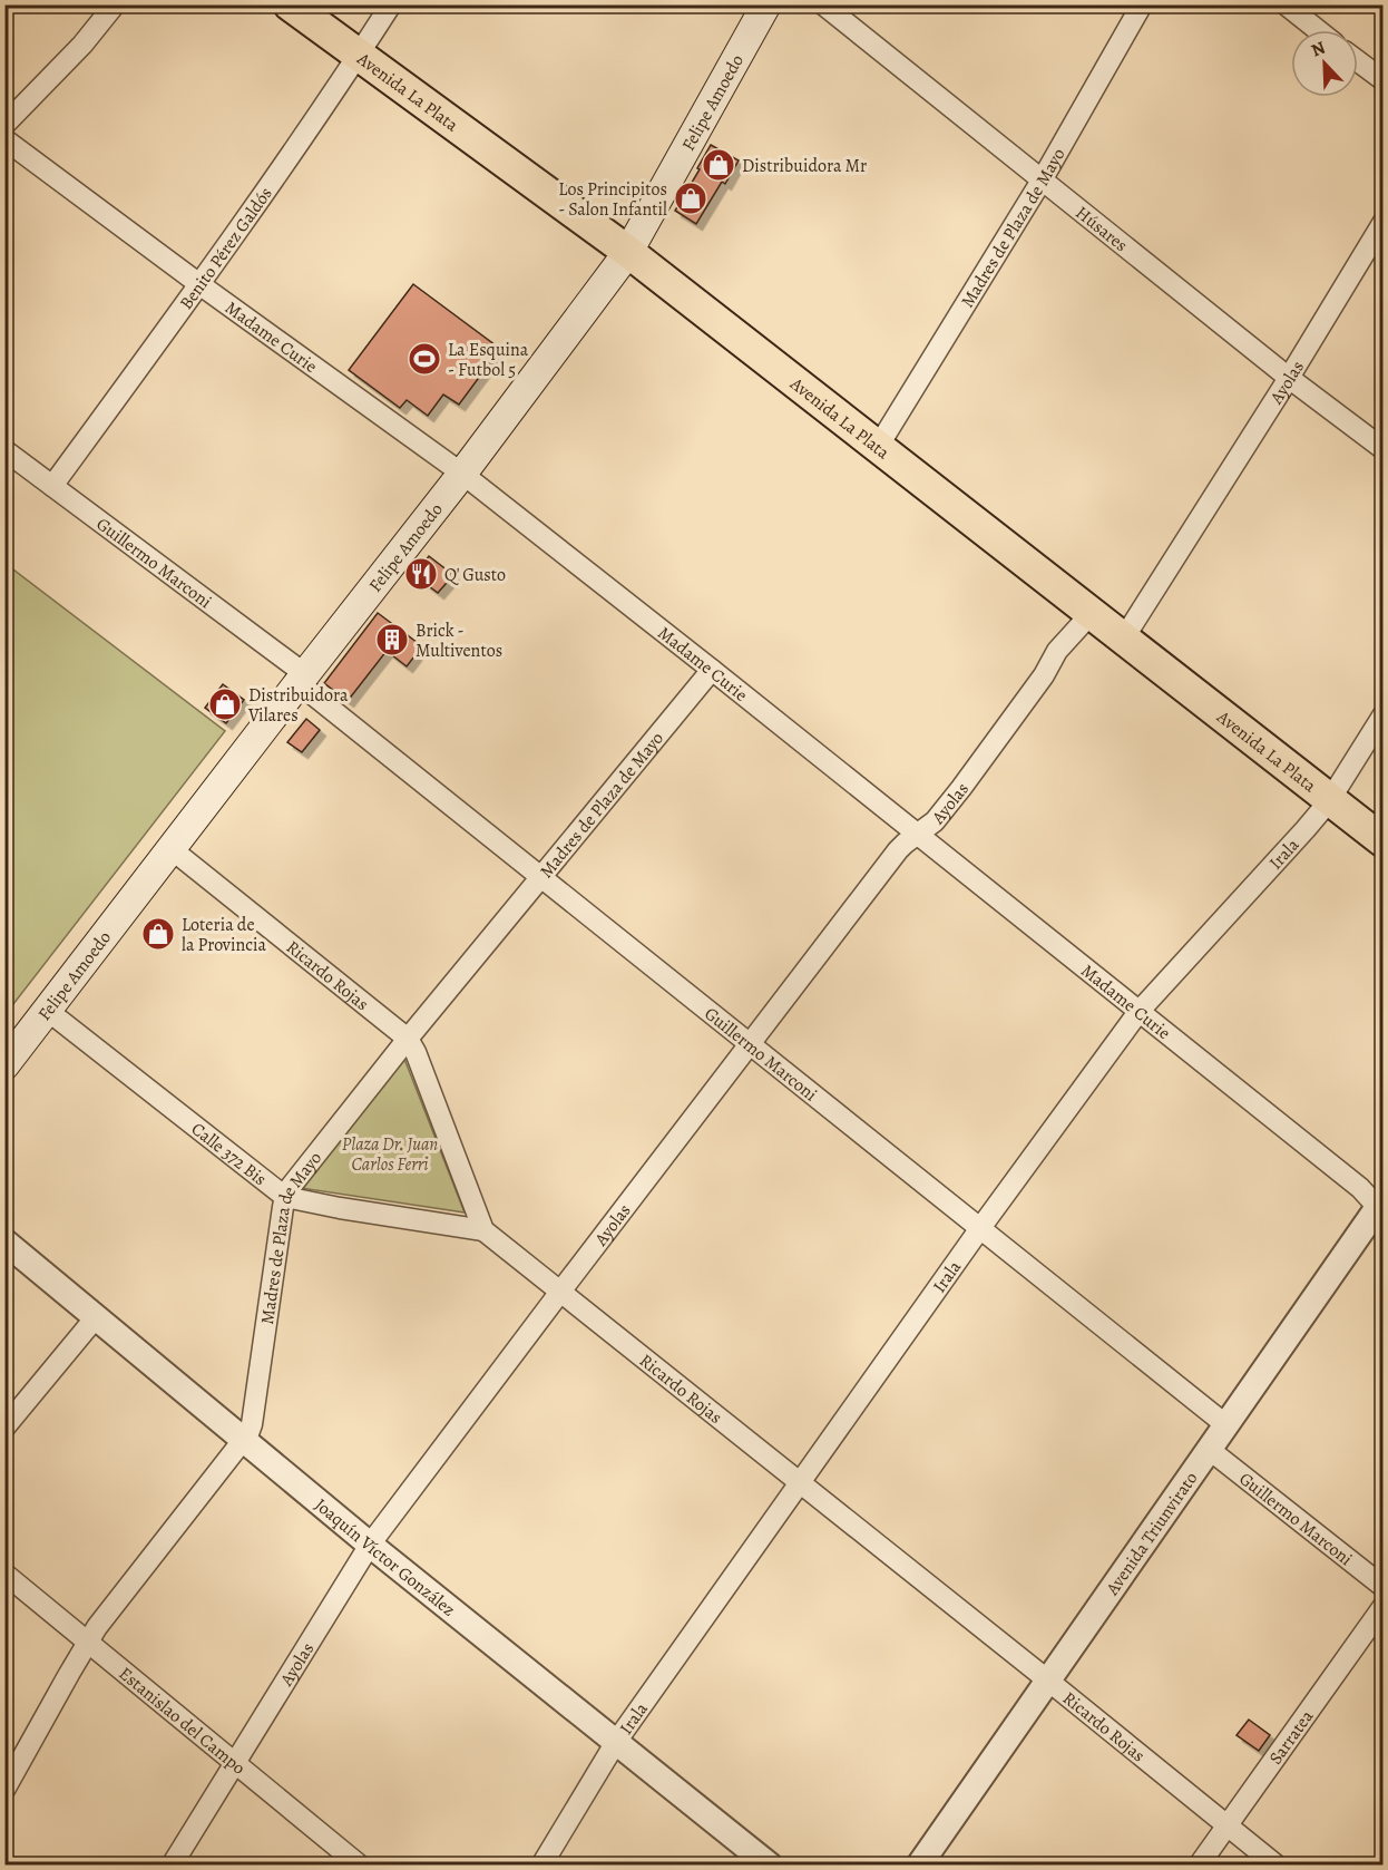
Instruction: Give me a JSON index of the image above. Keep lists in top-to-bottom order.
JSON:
{
  "streets": {
    "main road": ["Avenida La Plata", "Felipe Amoedo"],
    "street": [
      "Madres de Plaza de Mayo",
      "Húsares",
      "Benito Pérez Galdós",
      "Madame Curie",
      "Ayolas",
      "Guillermo Marconi",
      "Irala",
      "Ricardo Rojas",
      "Calle 372 Bis",
      "Avenida Triunvirato",
      "Joaquín Víctor González",
      "Estanislao del Campo",
      "Sarratea"
    ]
  },
  "crossings": [
    ["Avenida La Plata", "Felipe Amoedo"],
    ["Avenida La Plata", "Madres de Plaza de Mayo"],
    ["Avenida La Plata", "Benito Pérez Galdós"],
    ["Avenida La Plata", "Ayolas"],
    ["Avenida La Plata", "Irala"],
    ["Felipe Amoedo", "Madame Curie"],
    ["Felipe Amoedo", "Guillermo Marconi"],
    ["Felipe Amoedo", "Ricardo Rojas"],
    ["Felipe Amoedo", "Calle 372 Bis"],
    ["Madres de Plaza de Mayo", "Húsares"],
    ["Madres de Plaza de Mayo", "Madame Curie"],
    ["Madres de Plaza de Mayo", "Guillermo Marconi"],
    ["Madres de Plaza de Mayo", "Ricardo Rojas"],
    ["Madres de Plaza de Mayo", "Calle 372 Bis"],
    ["Madres de Plaza de Mayo", "Joaquín Víctor González"],
    ["Madres de Plaza de Mayo", "Estanislao del Campo"],
    ["Húsares", "Ayolas"],
    ["Benito Pérez Galdós", "Madame Curie"],
    ["Benito Pérez Galdós", "Guillermo Marconi"],
    ["Madame Curie", "Ayolas"],
    ["Madame Curie", "Irala"],
    ["Madame Curie", "Avenida Triunvirato"],
    ["Ayolas", "Guillermo Marconi"],
    ["Ayolas", "Ricardo Rojas"],
    ["Ayolas", "Joaquín Víctor González"],
    ["Ayolas", "Estanislao del Campo"],
    ["Guillermo Marconi", "Irala"],
    ["Guillermo Marconi", "Avenida Triunvirato"],
    ["Irala", "Ricardo Rojas"],
    ["Irala", "Joaquín Víctor González"],
    ["Ricardo Rojas", "Calle 372 Bis"],
    ["Ricardo Rojas", "Avenida Triunvirato"],
    ["Ricardo Rojas", "Sarratea"]
  ],
  "parks": ["Plaza Dr. Juan Carlos Ferri"],
  "places": {
    "shop": [
      "Distribuidora Mr",
      "Los Principitos - Salon Infantil",
      "Distribuidora Vilares",
      "Loteria de la Provincia"
    ],
    "sports": ["La Esquina - Futbol 5"],
    "restaurant": ["Q' Gusto"],
    "building": ["Brick - Multiventos"]
  },
  "north": "top left"
}
